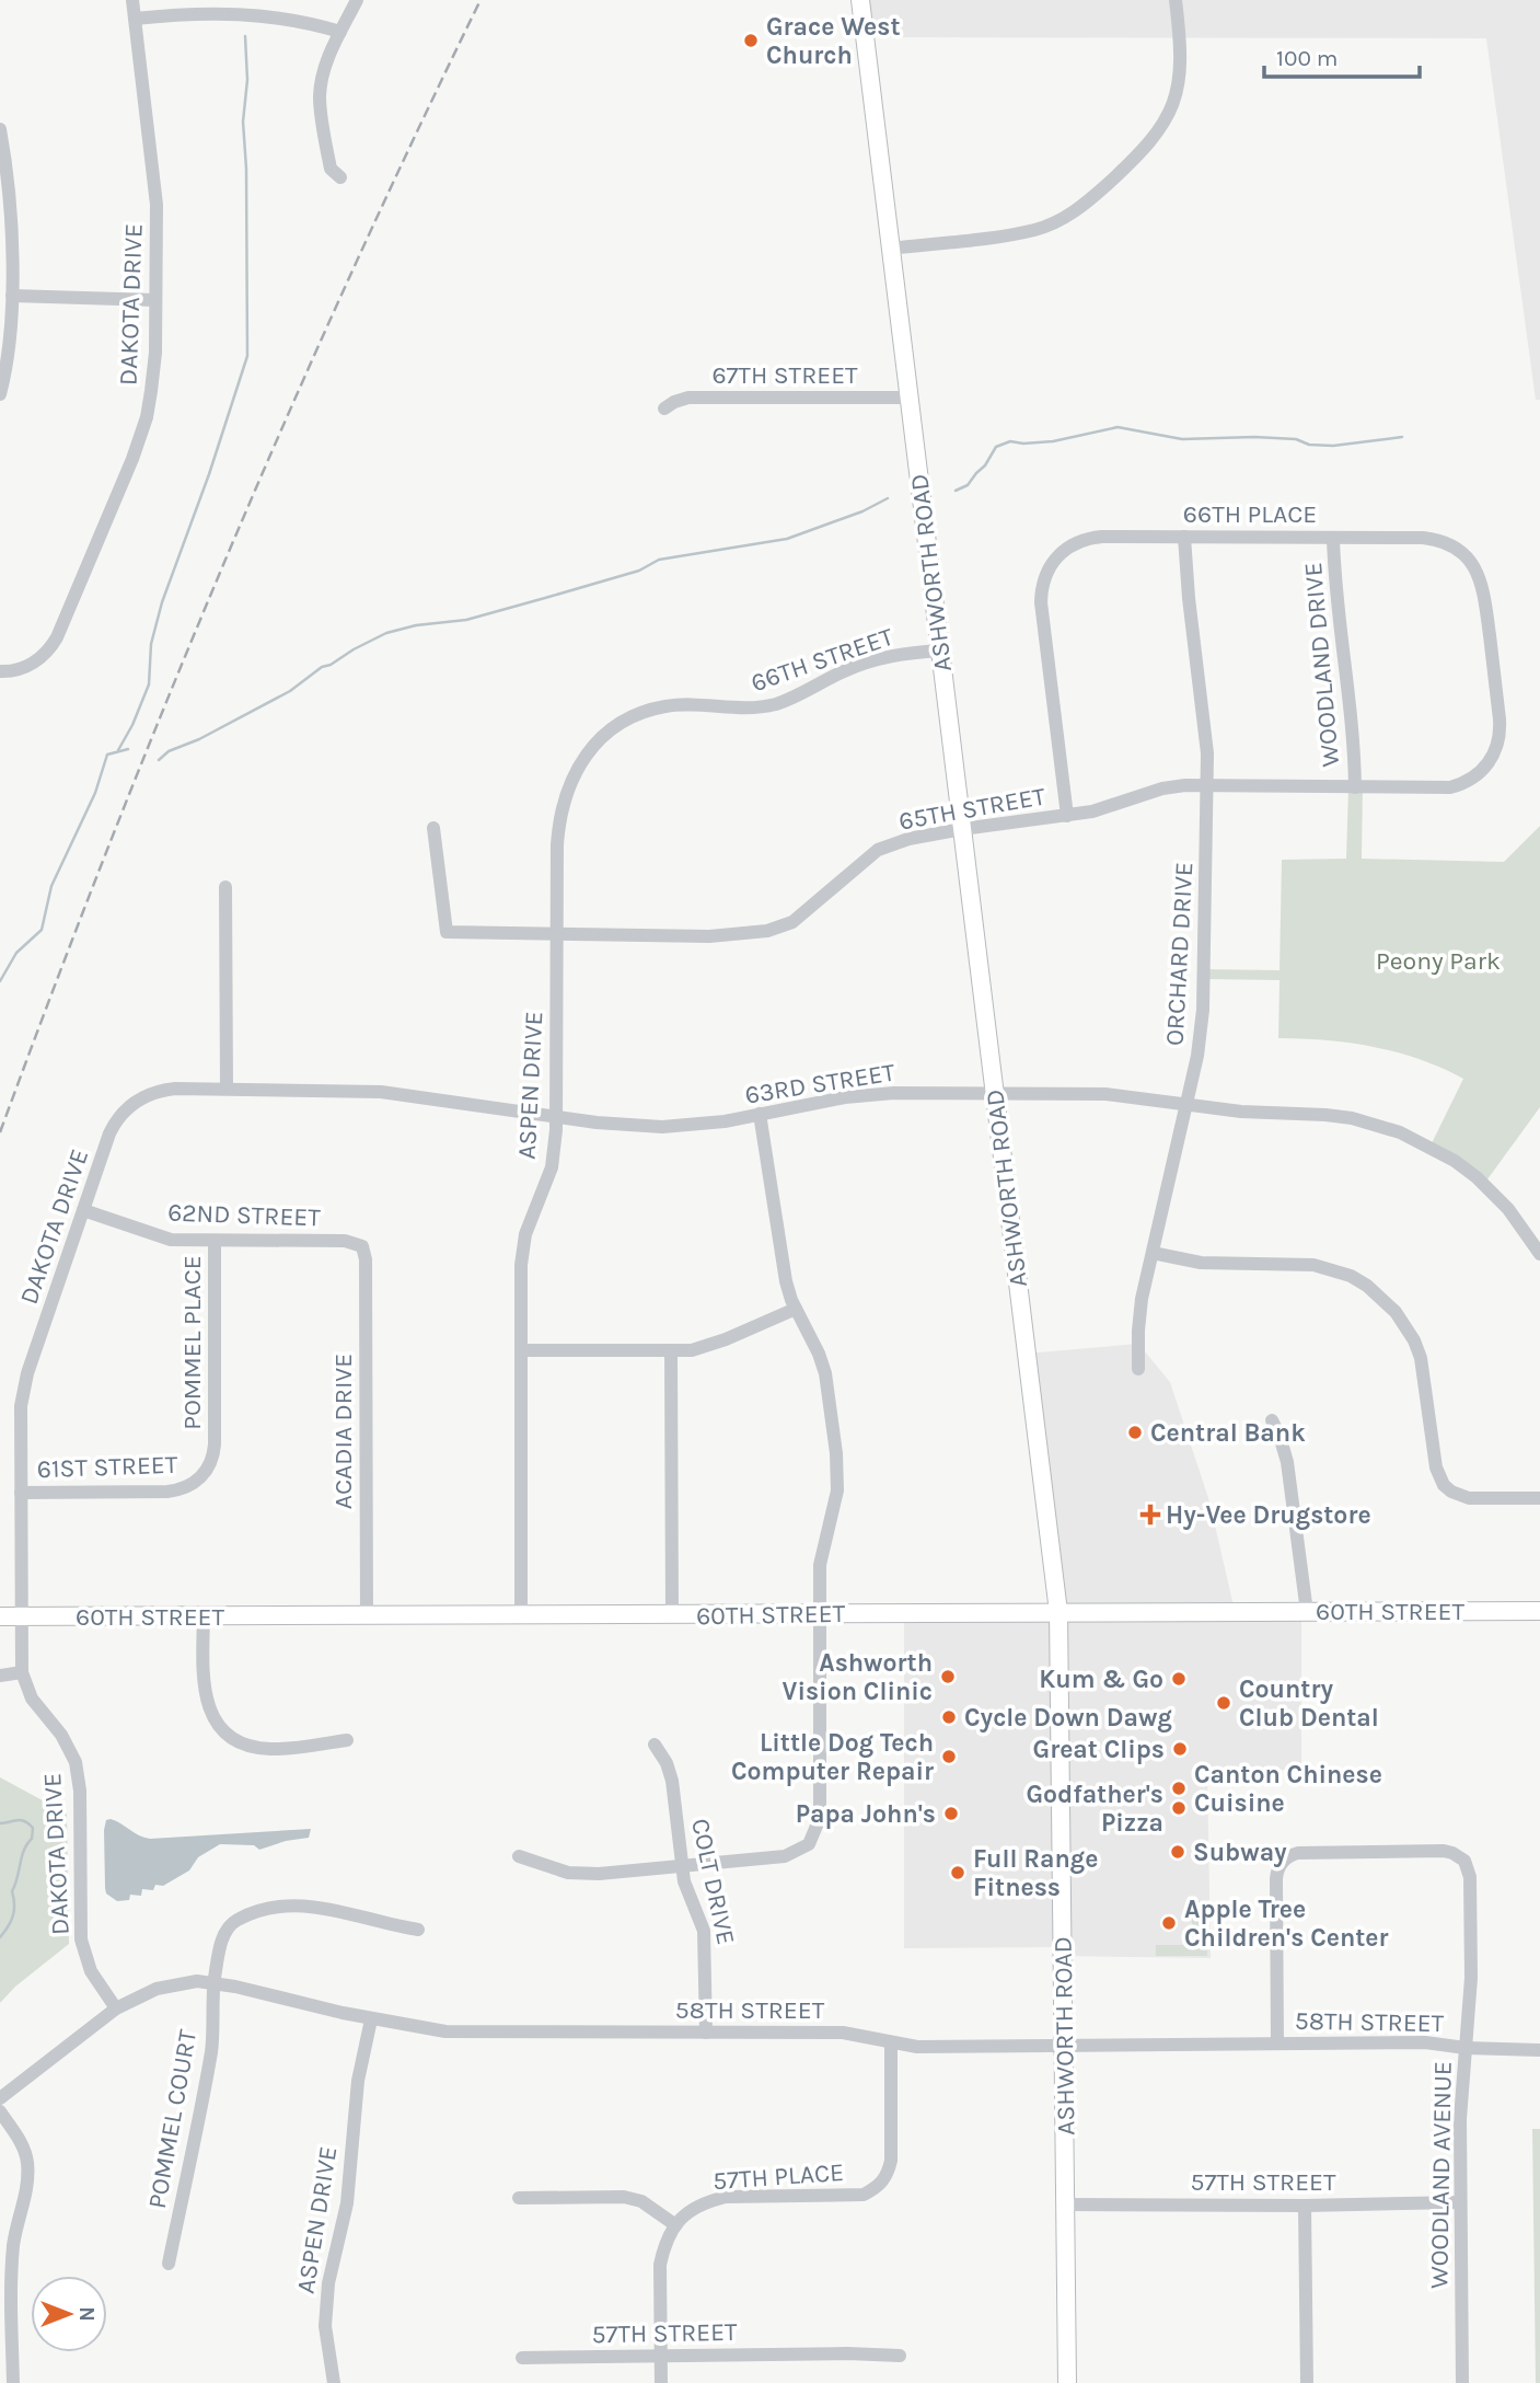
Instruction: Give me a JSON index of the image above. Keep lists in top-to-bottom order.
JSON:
{
  "streets": {
    "main road": ["ASHWORTH ROAD", "60TH STREET"],
    "street": [
      "DAKOTA DRIVE",
      "67TH STREET",
      "66TH PLACE",
      "66TH STREET",
      "WOODLAND DRIVE",
      "65TH STREET",
      "ORCHARD DRIVE",
      "63RD STREET",
      "ASPEN DRIVE",
      "62ND STREET",
      "POMMEL PLACE",
      "ACADIA DRIVE",
      "61ST STREET",
      "COLT DRIVE",
      "58TH STREET",
      "POMMEL COURT",
      "WOODLAND AVENUE",
      "57TH PLACE",
      "57TH STREET"
    ]
  },
  "crossings": [
    ["DAKOTA DRIVE", "63RD STREET"],
    ["DAKOTA DRIVE", "62ND STREET"],
    ["DAKOTA DRIVE", "61ST STREET"],
    ["DAKOTA DRIVE", "60TH STREET"],
    ["DAKOTA DRIVE", "58TH STREET"],
    ["67TH STREET", "ASHWORTH ROAD"],
    ["66TH PLACE", "WOODLAND DRIVE"],
    ["66TH PLACE", "65TH STREET"],
    ["66TH PLACE", "ORCHARD DRIVE"],
    ["ASHWORTH ROAD", "66TH STREET"],
    ["ASHWORTH ROAD", "65TH STREET"],
    ["ASHWORTH ROAD", "63RD STREET"],
    ["ASHWORTH ROAD", "60TH STREET"],
    ["ASHWORTH ROAD", "58TH STREET"],
    ["ASHWORTH ROAD", "57TH STREET"],
    ["66TH STREET", "ASPEN DRIVE"],
    ["WOODLAND DRIVE", "65TH STREET"],
    ["65TH STREET", "ORCHARD DRIVE"],
    ["65TH STREET", "ASPEN DRIVE"],
    ["ORCHARD DRIVE", "63RD STREET"],
    ["63RD STREET", "ASPEN DRIVE"],
    ["ASPEN DRIVE", "60TH STREET"],
    ["ASPEN DRIVE", "58TH STREET"],
    ["62ND STREET", "POMMEL PLACE"],
    ["62ND STREET", "ACADIA DRIVE"],
    ["POMMEL PLACE", "61ST STREET"],
    ["ACADIA DRIVE", "60TH STREET"],
    ["COLT DRIVE", "58TH STREET"],
    ["58TH STREET", "POMMEL COURT"],
    ["58TH STREET", "WOODLAND AVENUE"],
    ["58TH STREET", "57TH PLACE"],
    ["WOODLAND AVENUE", "57TH STREET"]
  ],
  "parks": ["Peony Park"],
  "places": {
    "other": [
      "Grace West Church",
      "Central Bank",
      "Ashworth Vision Clinic",
      "Kum & Go",
      "Country Club Dental",
      "Cycle Down Dawg",
      "Great Clips",
      "Little Dog Tech Computer Repair",
      "Canton Chinese Cuisine",
      "Godfather's Pizza",
      "Papa John's",
      "Subway",
      "Full Range Fitness",
      "Apple Tree Children's Center"
    ],
    "health": ["Hy-Vee Drugstore"]
  },
  "scale_bar": "100 m",
  "north": "right"
}
